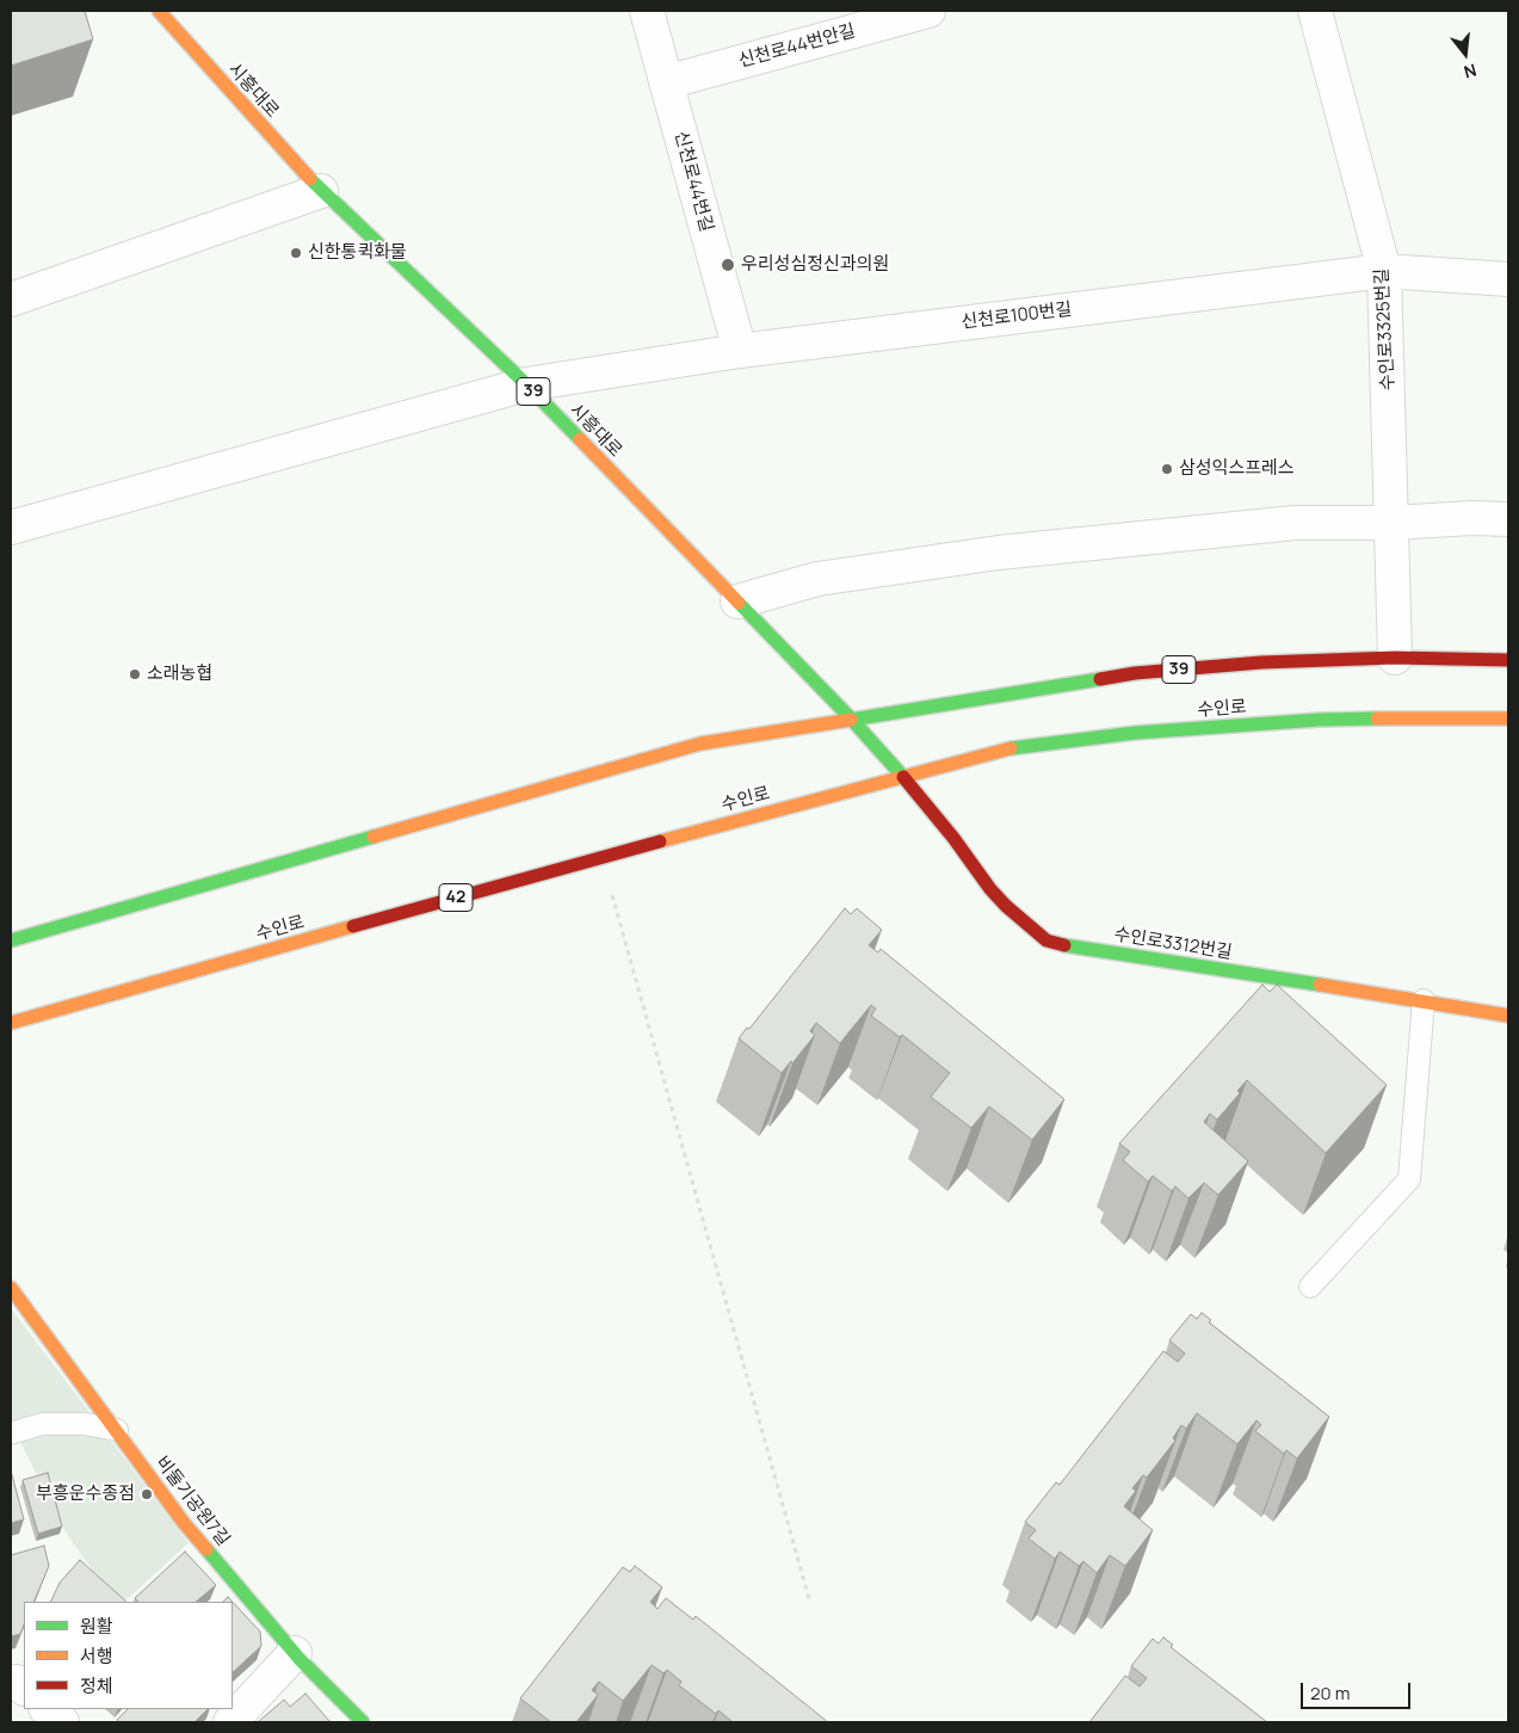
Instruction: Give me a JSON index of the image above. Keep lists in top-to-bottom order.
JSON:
{
  "streets": {
    "main road": [
      "시흥대로",
      "39",
      "수인로",
      "42",
      "수인로3312번길",
      "비둘기공원7길"
    ],
    "street": [
      "신천로44번안길",
      "신천로44번길",
      "신천로100번길",
      "수인로3325번길"
    ]
  },
  "crossings": [
    ["신천로44번안길", "신천로44번길"],
    ["시흥대로", "신천로100번길"],
    ["시흥대로", "39"],
    ["시흥대로", "수인로"],
    ["시흥대로", "수인로3312번길"],
    ["신천로44번길", "신천로100번길"],
    ["신천로100번길", "수인로3325번길"],
    ["수인로3325번길", "39"],
    ["수인로", "수인로3312번길"]
  ],
  "places": [
    "신한통퀵화물",
    "우리성심정신과의원",
    "삼성익스프레스",
    "소래농협",
    "부흥운수종점"
  ],
  "legend": ["원활", "서행", "정체"],
  "scale_bar": "20 m",
  "north": "bottom"
}
